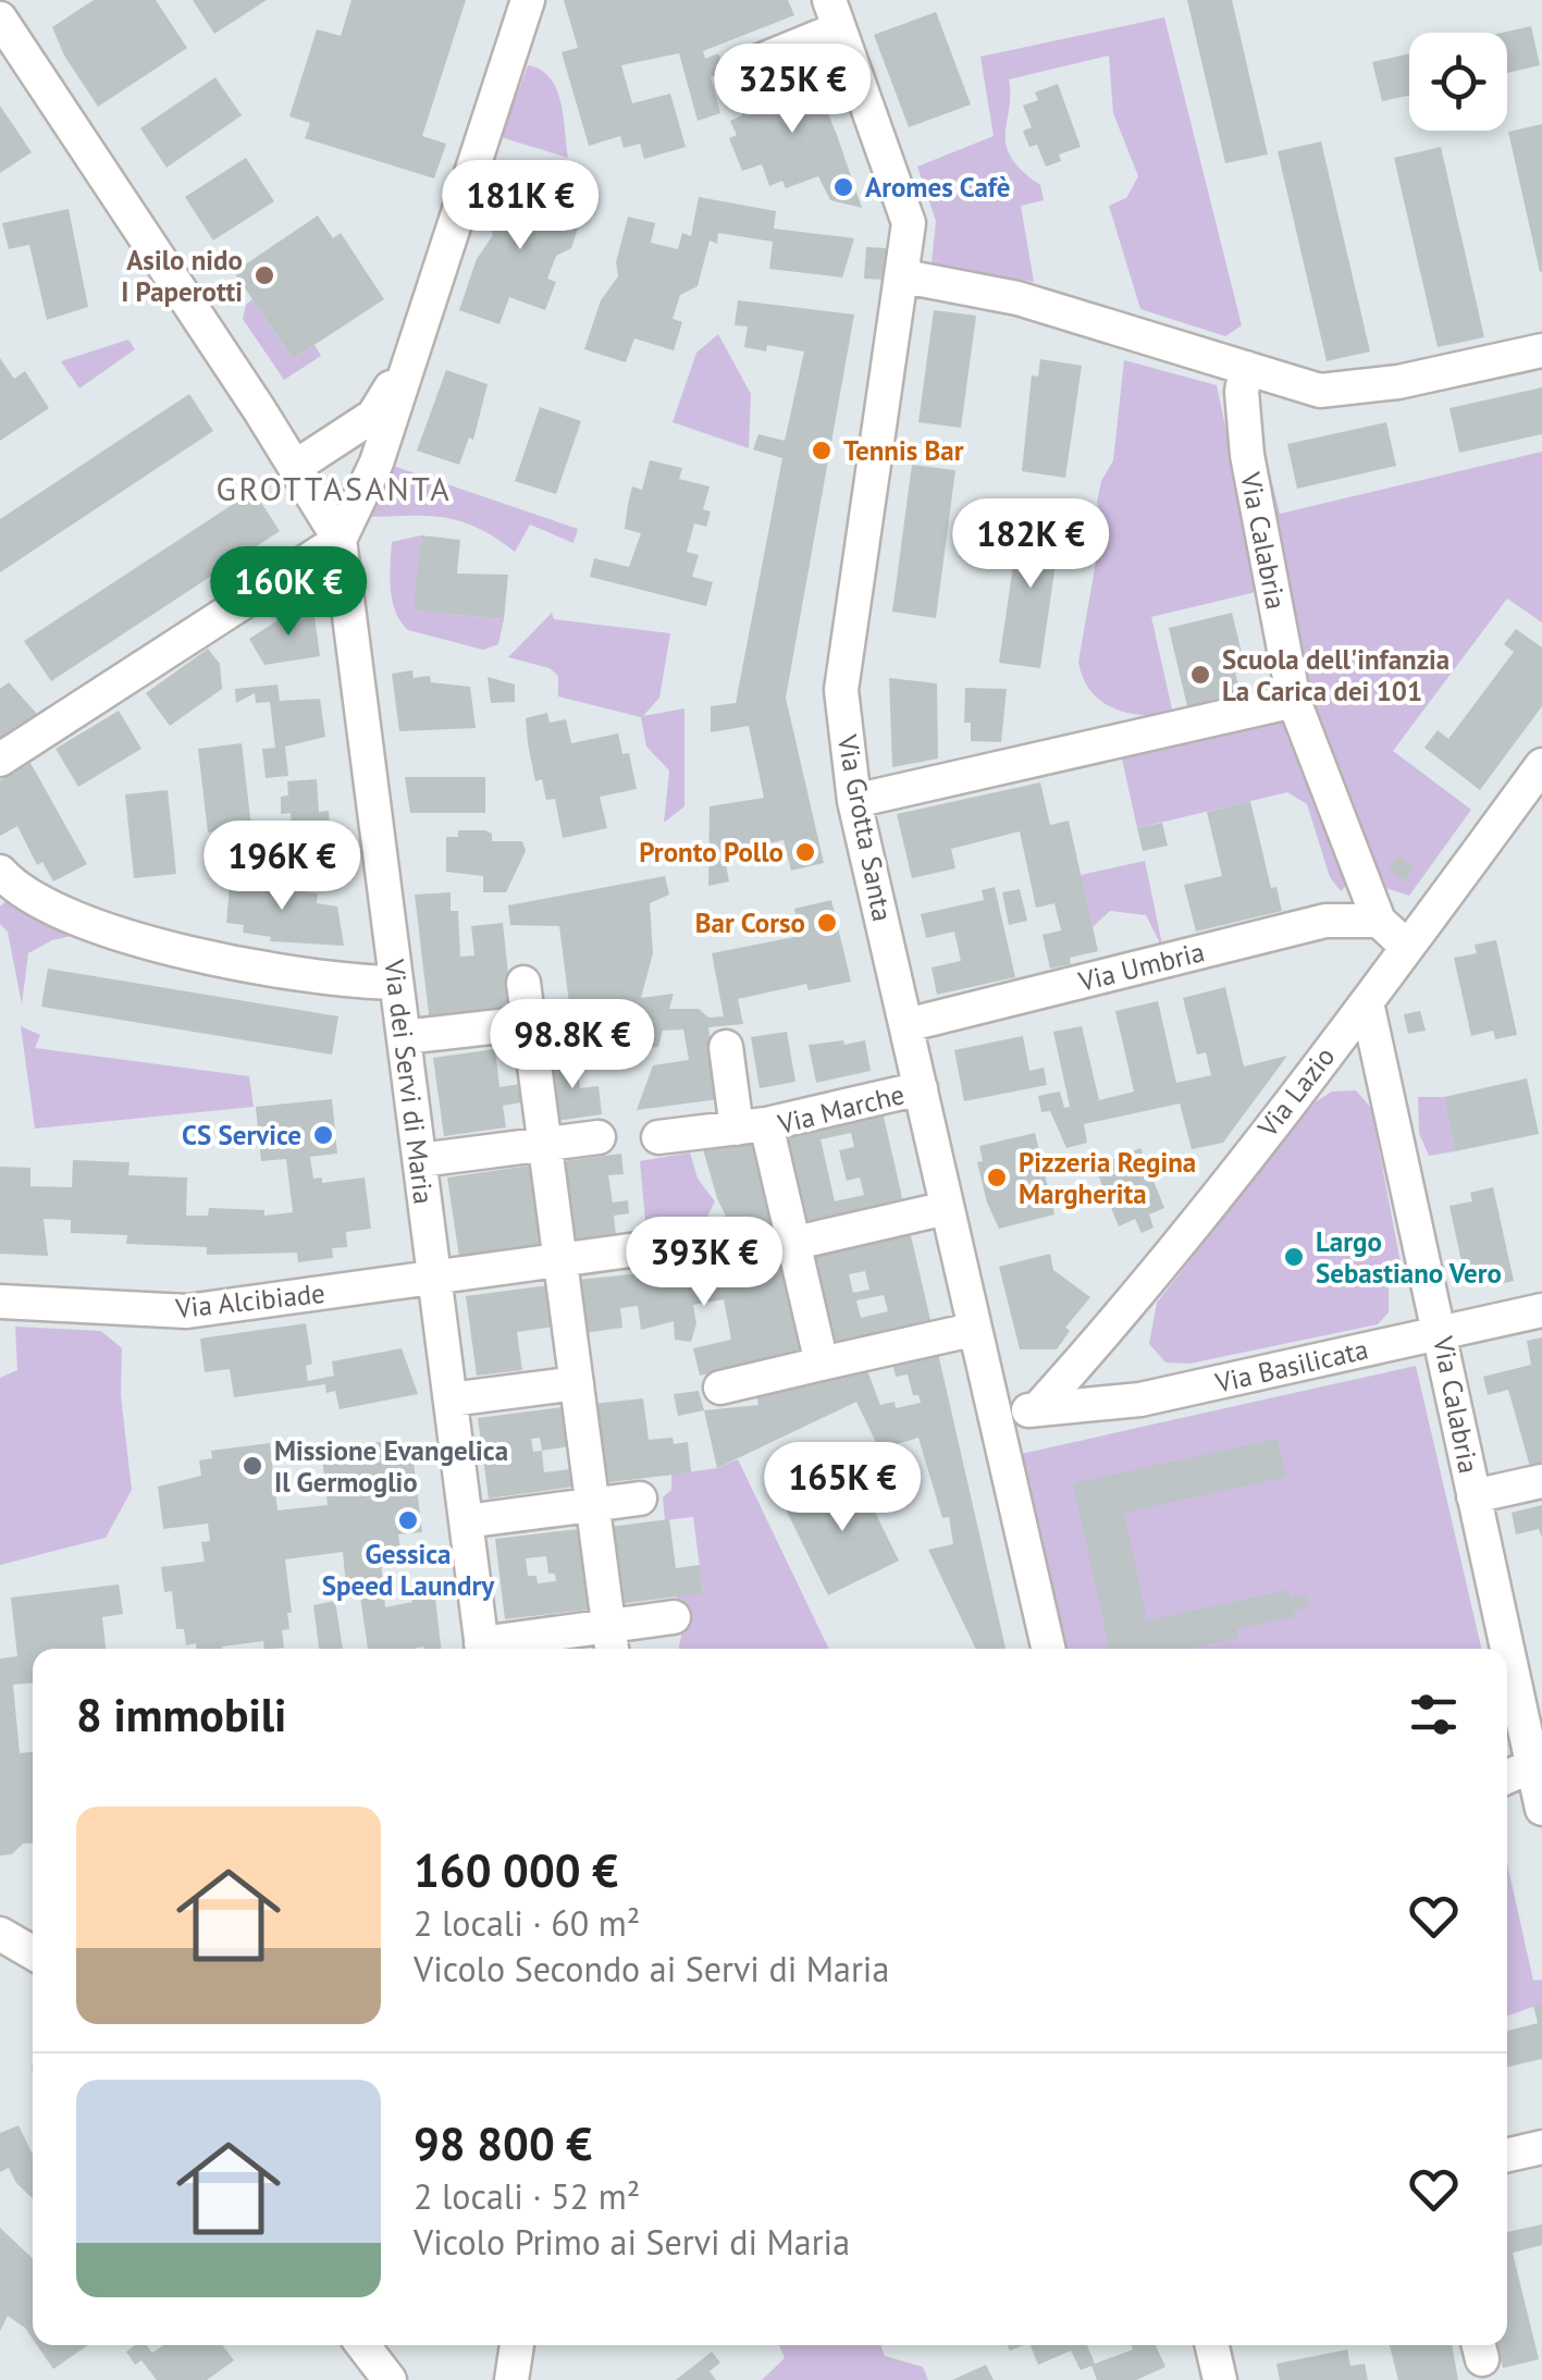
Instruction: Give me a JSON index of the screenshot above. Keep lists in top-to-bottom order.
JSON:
{
  "streets": {
    "street": [
      "Via Calabria",
      "Via Grotta Santa",
      "Via Umbria",
      "Via dei Servi di Maria",
      "Via Lazio",
      "Via Marche",
      "Via Alcibiade",
      "Via Basilicata"
    ]
  },
  "crossings": [
    ["Via Calabria", "Via Umbria"],
    ["Via Calabria", "Via Lazio"],
    ["Via Calabria", "Via Basilicata"],
    ["Via Grotta Santa", "Via Umbria"],
    ["Via Grotta Santa", "Via Marche"],
    ["Via Grotta Santa", "Via Basilicata"],
    ["Via dei Servi di Maria", "Via Alcibiade"],
    ["Via Lazio", "Via Basilicata"]
  ],
  "districts": ["GROTTASANTA"],
  "places": [
    "Aromes Cafè",
    "Asilo nido I Paperotti",
    "Tennis Bar",
    "Scuola dell'infanzia La Carica dei 101",
    "Pronto Pollo",
    "Bar Corso",
    "CS Service",
    "Pizzeria Regina Margherita",
    "Largo Sebastiano Vero",
    "Missione Evangelica Il Germoglio",
    "Gessica Speed Laundry"
  ],
  "page": {
    "price": [
      "325K €",
      "181K €",
      "182K €",
      "160K €",
      "196K €",
      "98.8K €",
      "393K €",
      "165K €"
    ],
    "heading": "8 immobili",
    "list": [
      {
        "name": "160 000 €",
        "note": "2 locali · 60 m² · Vicolo Secondo ai Servi di Maria"
      },
      {
        "name": "98 800 €",
        "note": "2 locali · 52 m² · Vicolo Primo ai Servi di Maria"
      }
    ]
  }
}
